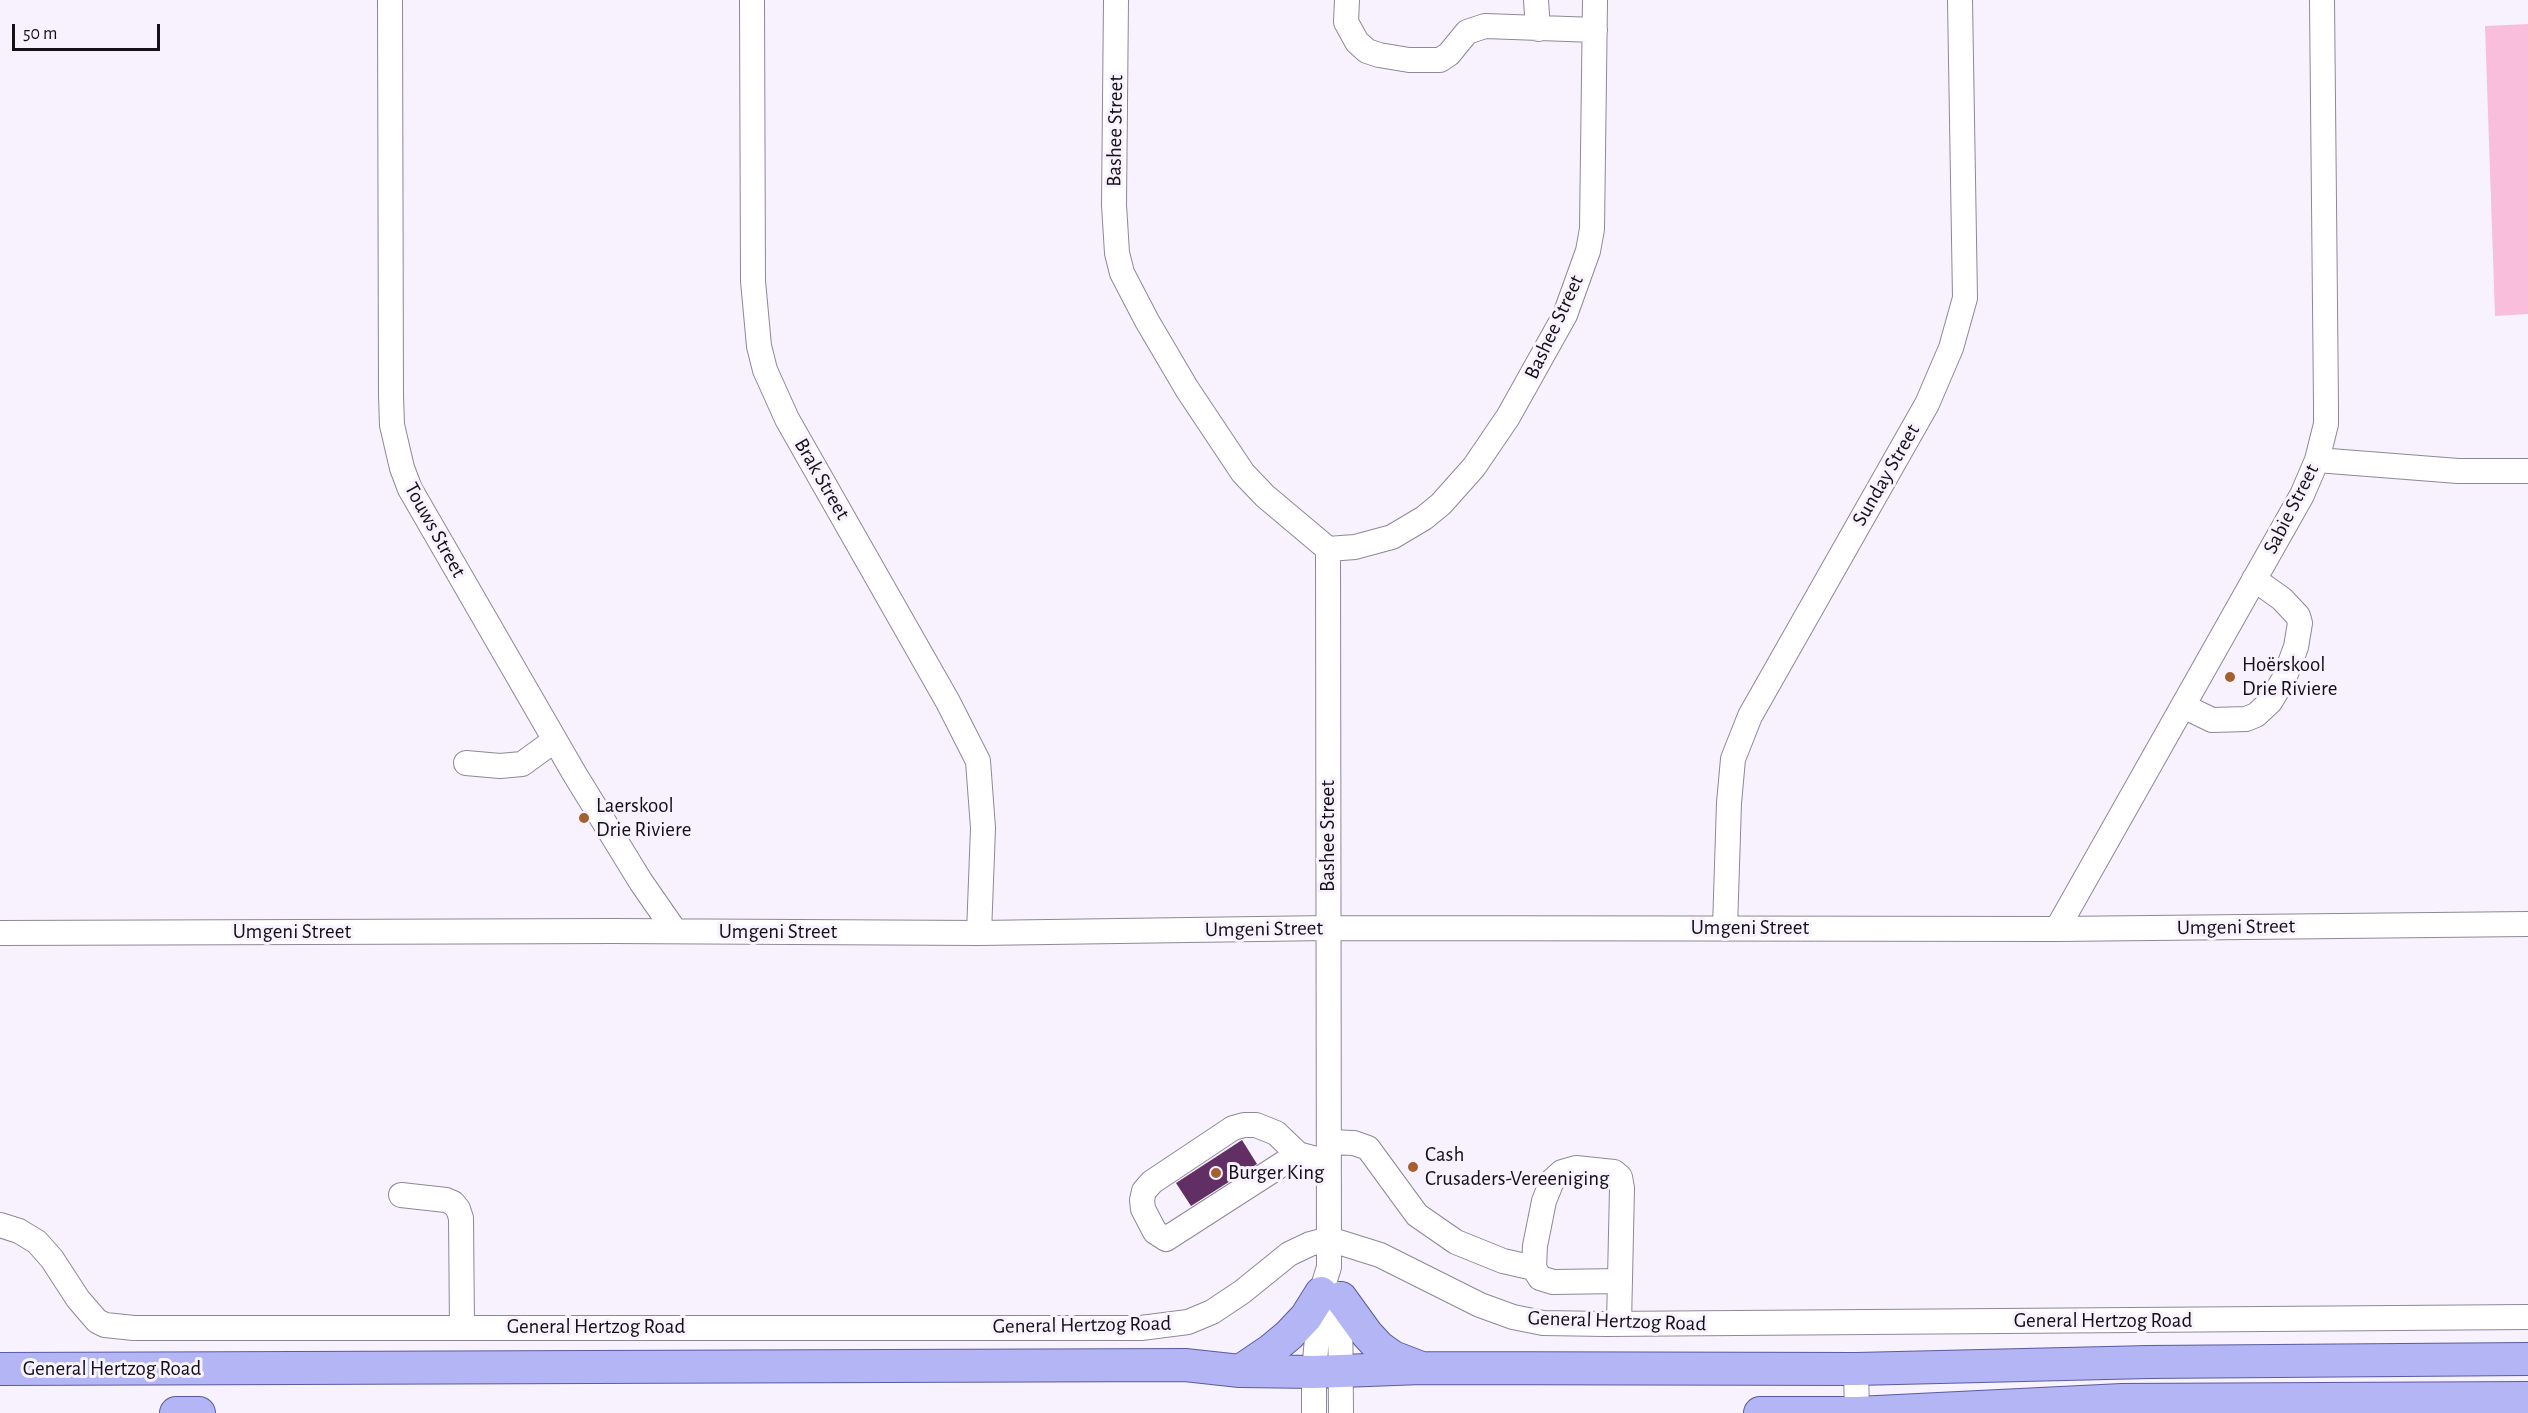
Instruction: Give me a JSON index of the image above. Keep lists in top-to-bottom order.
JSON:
{
  "streets": {
    "main road": ["General Hertzog Road"],
    "street": [
      "Bashee Street",
      "Sunday Street",
      "Brak Street",
      "Sabie Street",
      "Touws Street",
      "Umgeni Street"
    ]
  },
  "crossings": [
    ["Bashee Street", "Umgeni Street"],
    ["Bashee Street", "General Hertzog Road"],
    ["Sunday Street", "Umgeni Street"],
    ["Brak Street", "Umgeni Street"],
    ["Sabie Street", "Umgeni Street"],
    ["Touws Street", "Umgeni Street"]
  ],
  "places": [
    "Hoërskool Drie Riviere",
    "Laerskool Drie Riviere",
    "Cash Crusaders-Vereeniging",
    "Burger King"
  ],
  "scale_bar": "50 m"
}
